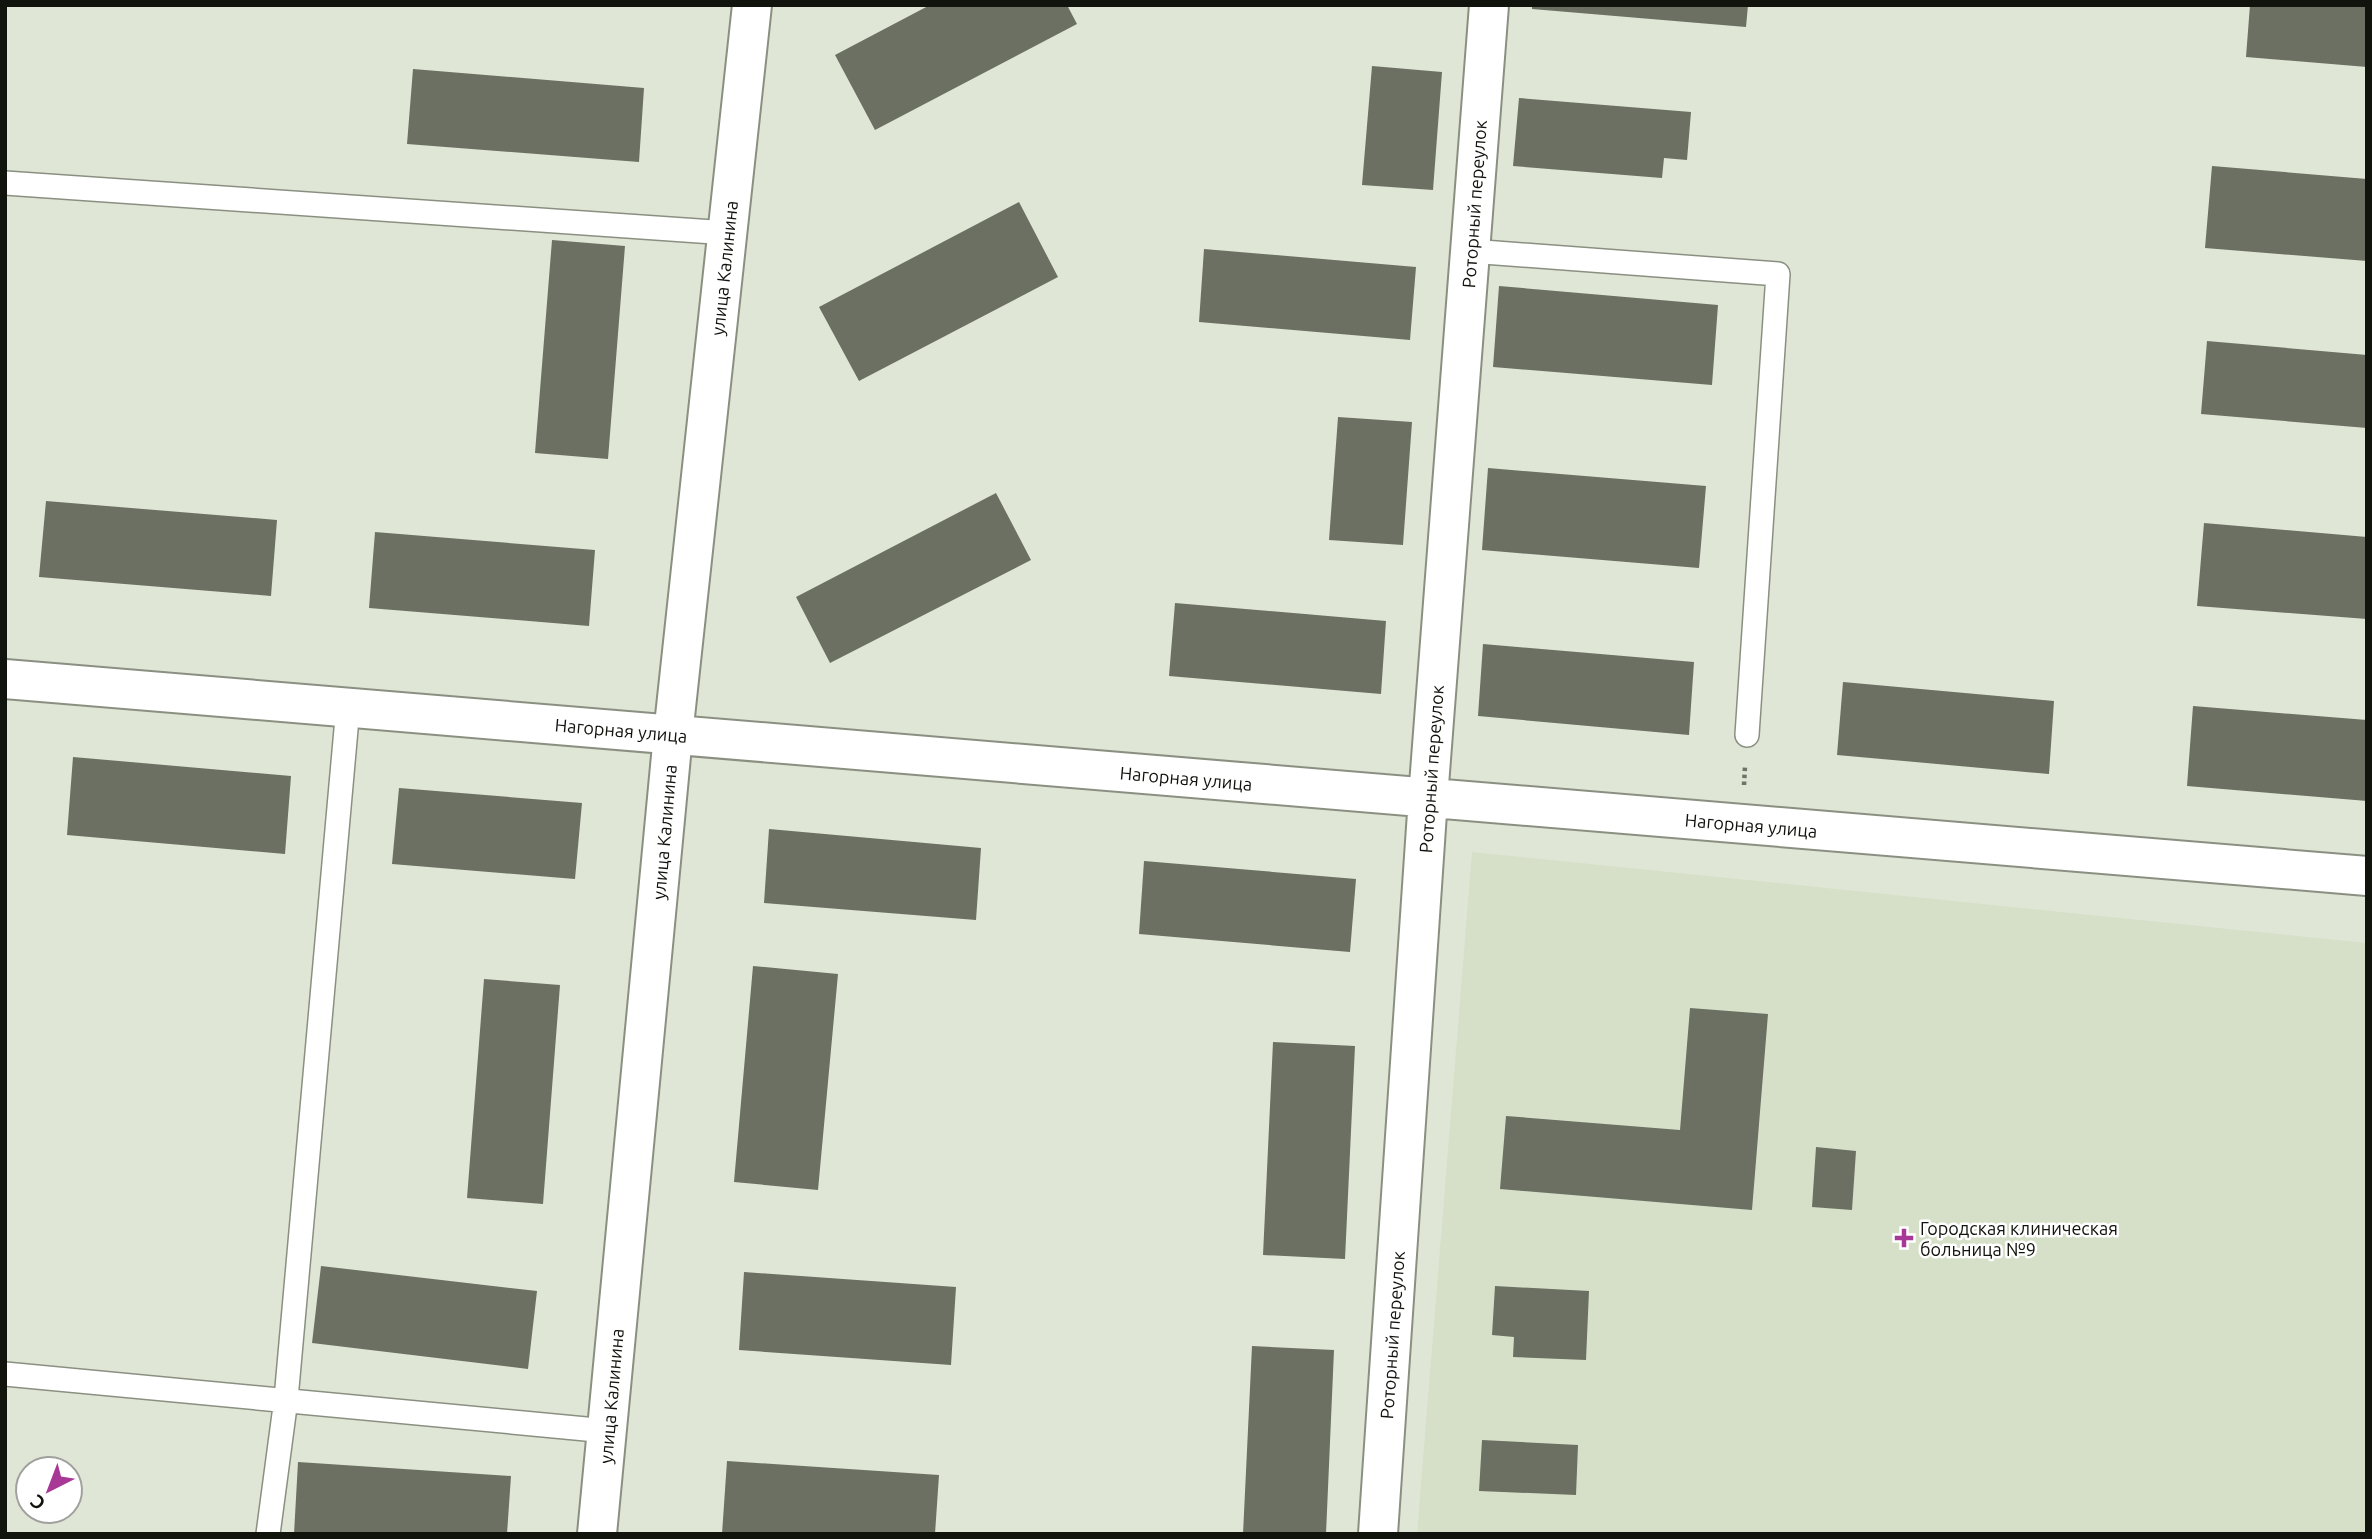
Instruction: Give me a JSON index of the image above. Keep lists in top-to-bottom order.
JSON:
{
  "streets": {
    "street": ["Роторный переулок", "улица Калинина", "Нагорная улица"]
  },
  "crossings": [
    ["Роторный переулок", "Нагорная улица"],
    ["улица Калинина", "Нагорная улица"]
  ],
  "places": {
    "health": ["Городская клиническая больница №9"]
  },
  "north": "bottom left"
}
